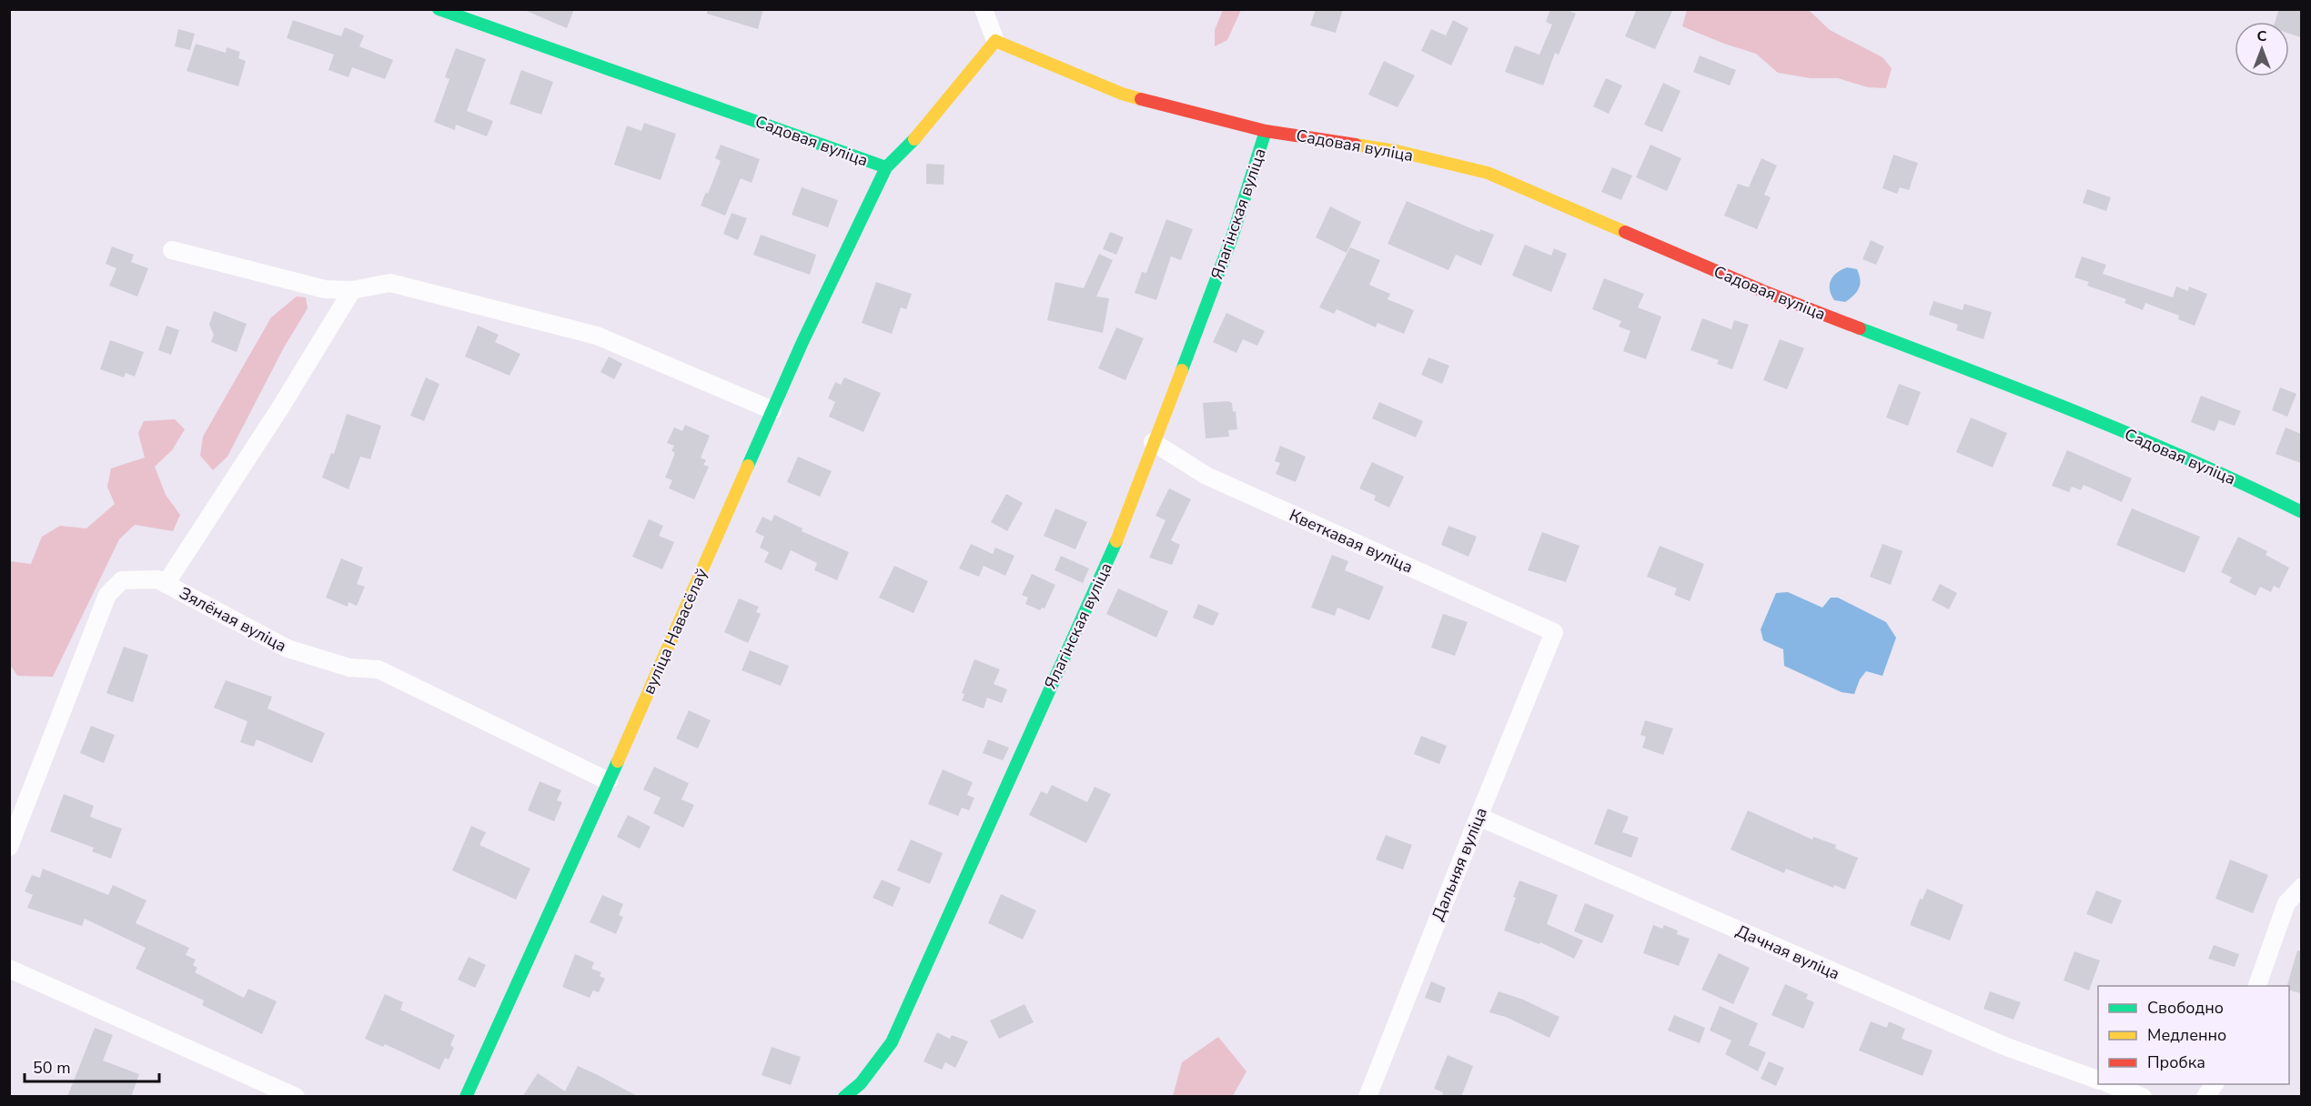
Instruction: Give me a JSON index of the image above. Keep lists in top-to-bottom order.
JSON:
{
  "streets": {
    "street": [
      "Садовая вуліца",
      "Ялагінская вуліца",
      "Кветкавая вуліца",
      "Зялёная вуліца",
      "вуліца Навасёлаў",
      "Дальняя вуліца",
      "Дачная вуліца"
    ]
  },
  "crossings": [
    ["Садовая вуліца", "Ялагінская вуліца"],
    ["Садовая вуліца", "вуліца Навасёлаў"],
    ["Ялагінская вуліца", "Кветкавая вуліца"],
    ["Кветкавая вуліца", "Дальняя вуліца"],
    ["Зялёная вуліца", "вуліца Навасёлаў"],
    ["Дальняя вуліца", "Дачная вуліца"]
  ],
  "legend": ["Свободно", "Медленно", "Пробка"],
  "scale_bar": "50 m",
  "north": "top"
}
